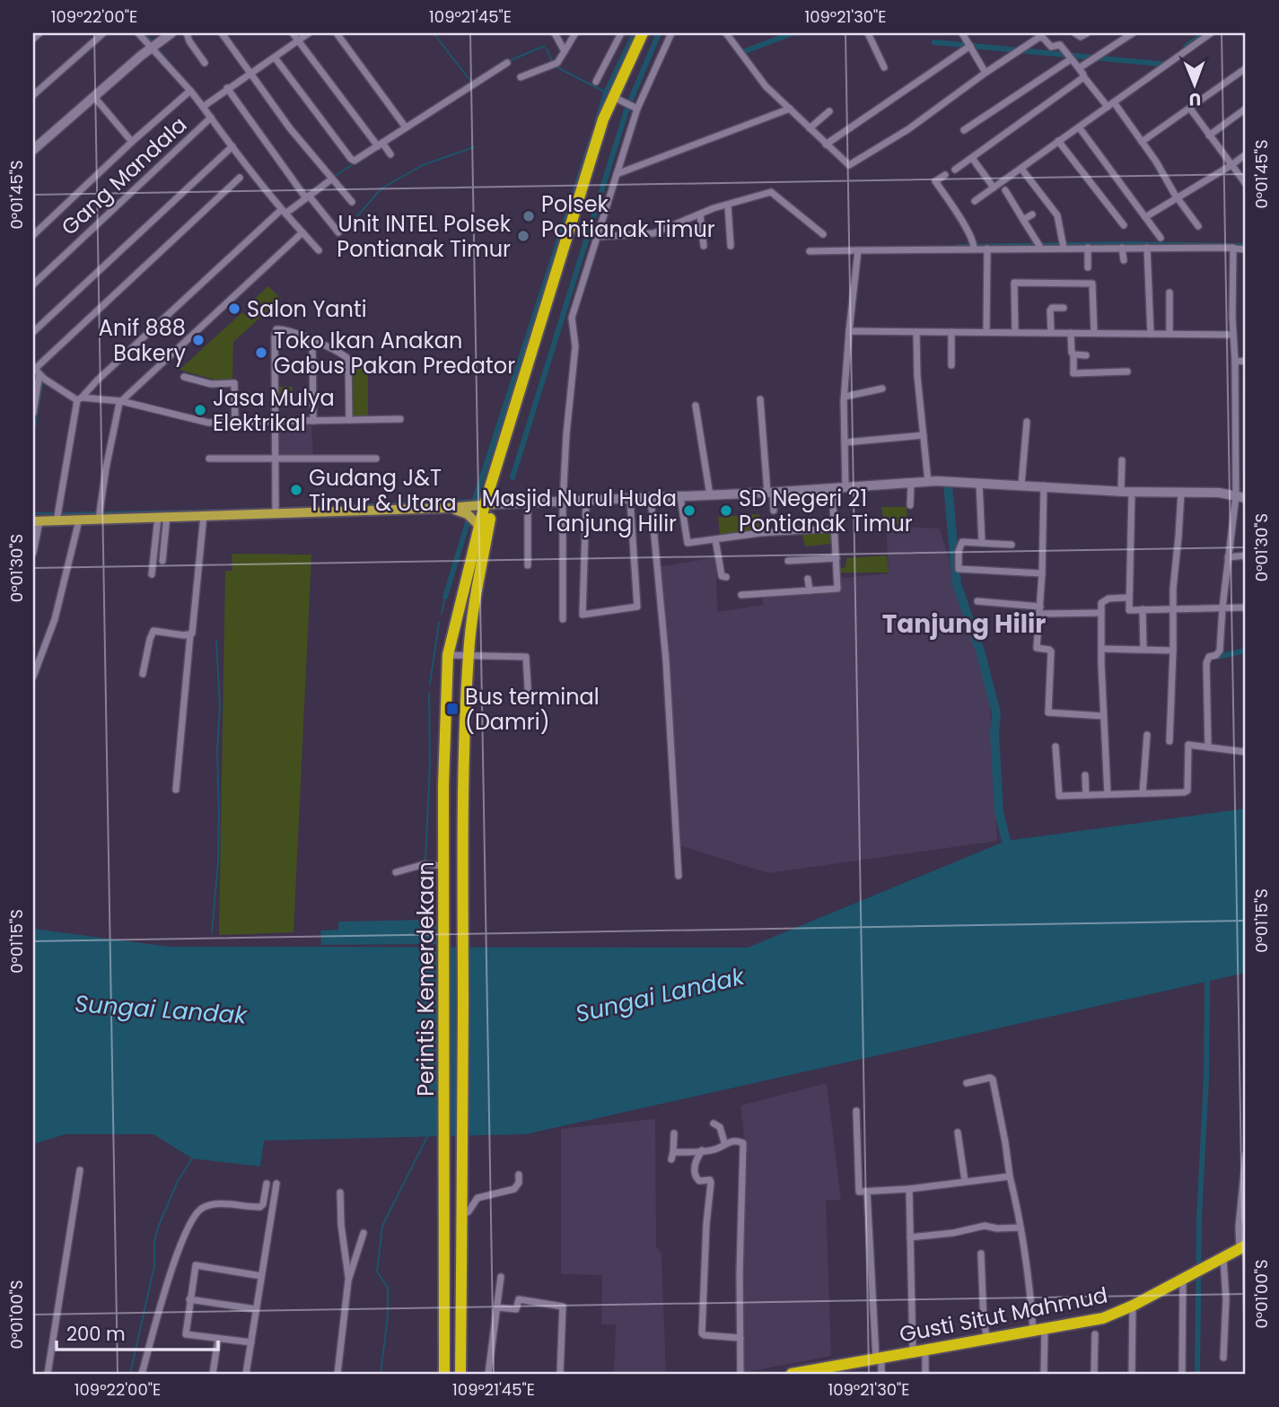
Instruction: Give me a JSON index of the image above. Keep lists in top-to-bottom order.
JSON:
{
  "streets": {
    "highway": ["Perintis Kemerdekaan", "Gusti Situt Mahmud"],
    "street": ["Gang Mandala"]
  },
  "districts": ["Tanjung Hilir"],
  "water": ["Sungai Landak"],
  "places": {
    "other": [
      "Polsek Pontianak Timur",
      "Unit INTEL Polsek Pontianak Timur",
      "Salon Yanti",
      "Anif 888 Bakery",
      "Toko Ikan Anakan Gabus Pakan Predator",
      "Jasa Mulya Elektrikal",
      "Gudang J&T Timur & Utara",
      "Masjid Nurul Huda Tanjung Hilir",
      "SD Negeri 21 Pontianak Timur"
    ],
    "transit": ["Bus terminal (Damri)"]
  },
  "scale_bar": "200 m",
  "north": "bottom",
  "coordinates": [
    "109°22'00\"E",
    "109°21'45\"E",
    "109°21'30\"E",
    "0°01'45\"S",
    "0°01'30\"S",
    "0°01'15\"S",
    "0°01'00\"S"
  ]
}
